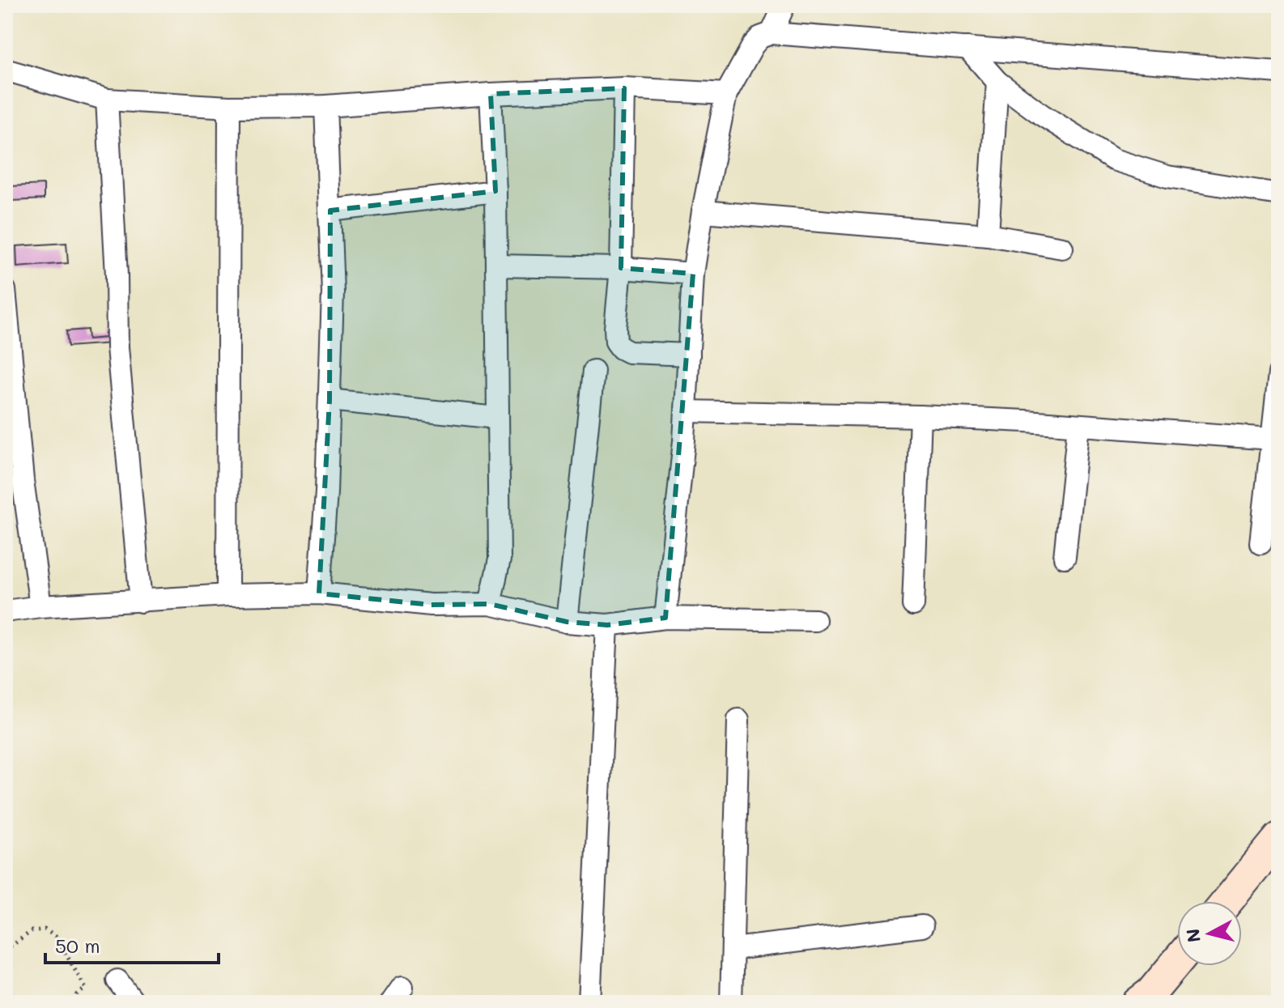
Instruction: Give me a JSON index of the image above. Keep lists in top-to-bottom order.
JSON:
{
  "scale_bar": "50 m",
  "north": "left"
}
